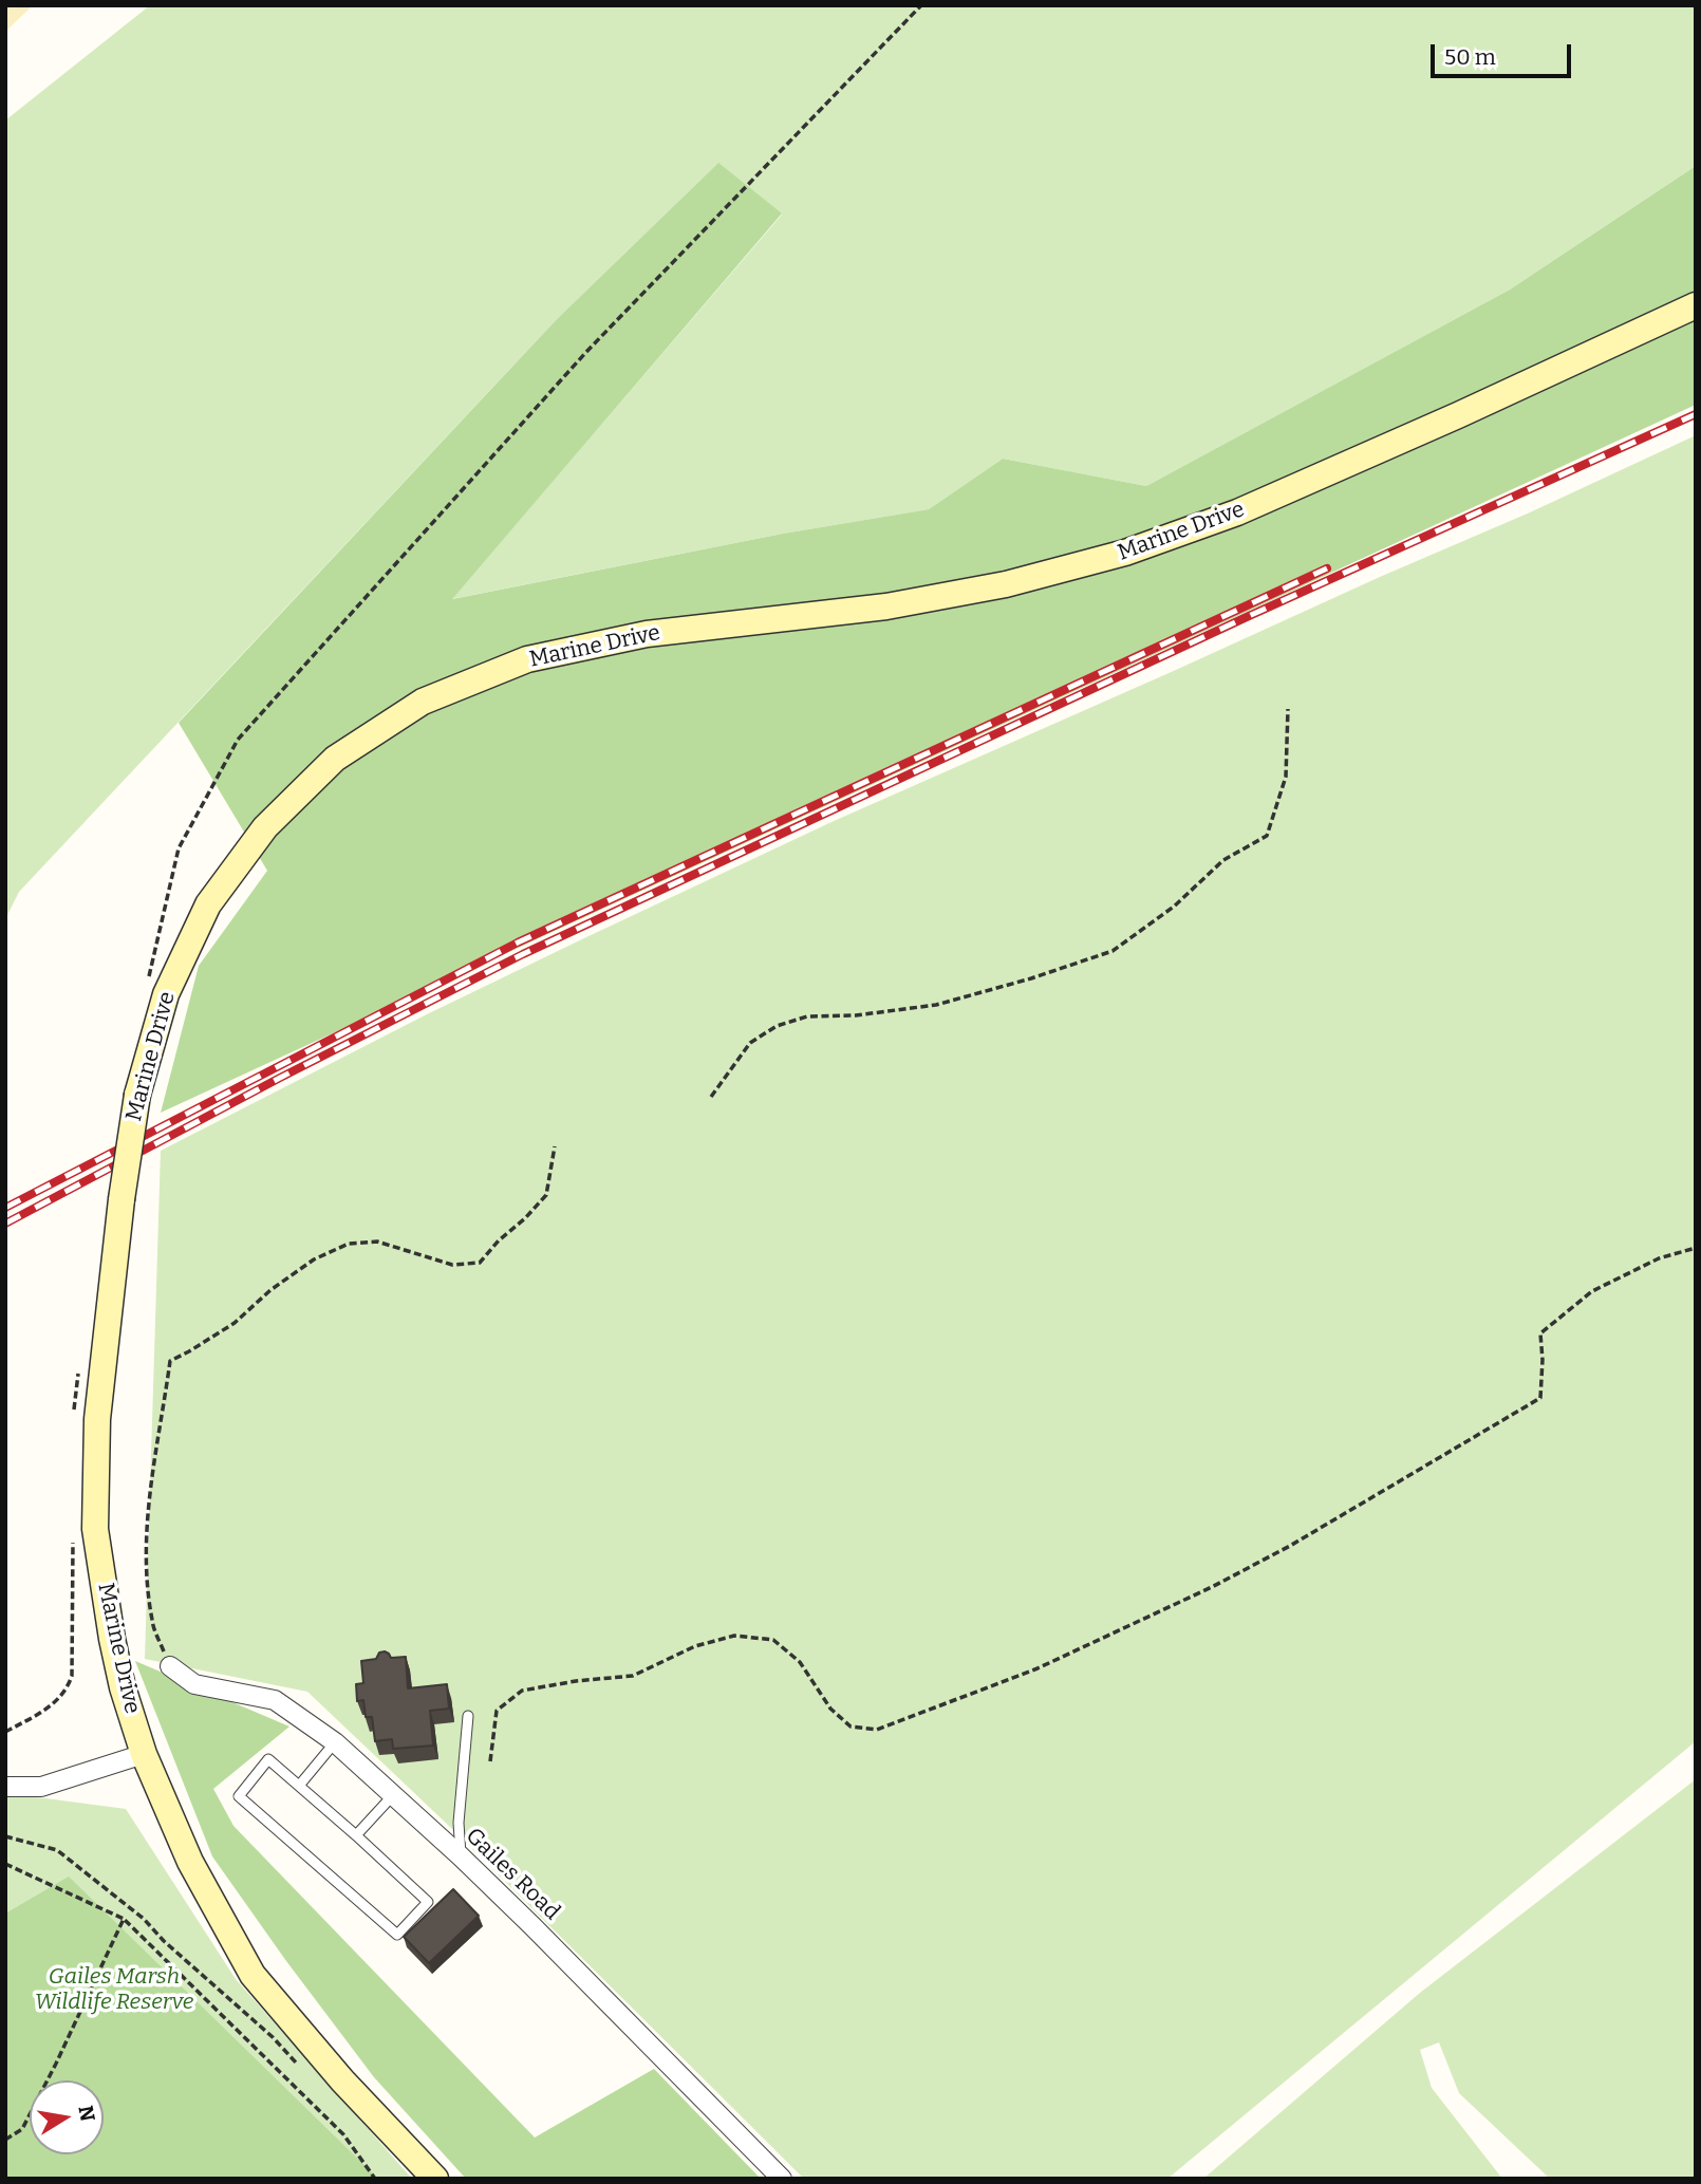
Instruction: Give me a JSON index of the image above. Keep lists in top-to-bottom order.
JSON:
{
  "streets": {
    "street": ["Marine Drive", "Gailes Road"]
  },
  "parks": ["Gailes Marsh Wildlife Reserve"],
  "scale_bar": "50 m",
  "north": "right"
}
